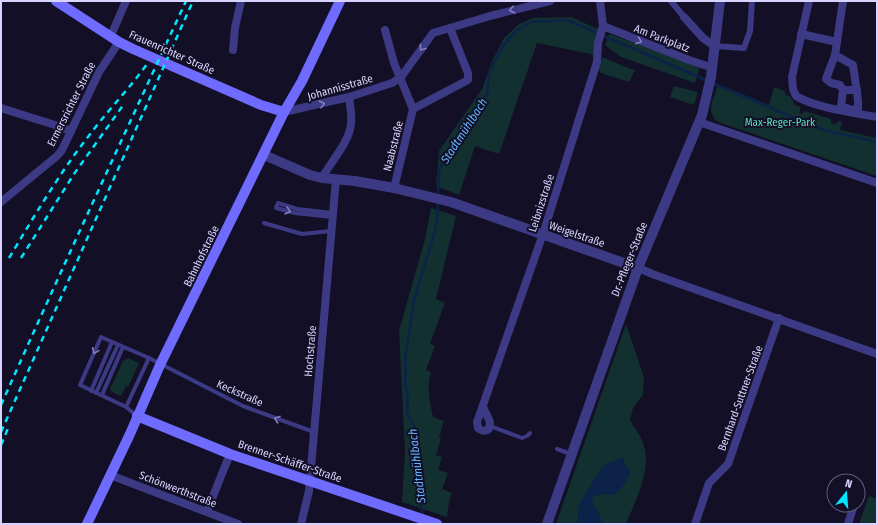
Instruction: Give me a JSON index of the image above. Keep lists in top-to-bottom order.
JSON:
{
  "streets": {
    "main road": ["Frauenrichter Straße", "Bahnhofstraße", "Brenner-Schäffer-Straße"],
    "street": [
      "Am Parkplatz",
      "Johannisstraße",
      "Ermersrichter Straße",
      "Naabstraße",
      "Leibnizstraße",
      "Weigelstraße",
      "Dr.-Pfleger-Straße",
      "Hochstraße",
      "Bernhard-Suttner-Straße",
      "Schönwerthstraße"
    ],
    "lane": ["Keckstraße"]
  },
  "crossings": [
    ["Am Parkplatz", "Leibnizstraße"],
    ["Am Parkplatz", "Dr.-Pfleger-Straße"],
    ["Frauenrichter Straße", "Johannisstraße"],
    ["Frauenrichter Straße", "Ermersrichter Straße"],
    ["Frauenrichter Straße", "Bahnhofstraße"],
    ["Johannisstraße", "Naabstraße"],
    ["Johannisstraße", "Bahnhofstraße"],
    ["Naabstraße", "Weigelstraße"],
    ["Leibnizstraße", "Weigelstraße"],
    ["Weigelstraße", "Bahnhofstraße"],
    ["Weigelstraße", "Dr.-Pfleger-Straße"],
    ["Weigelstraße", "Hochstraße"],
    ["Weigelstraße", "Bernhard-Suttner-Straße"],
    ["Bahnhofstraße", "Keckstraße"],
    ["Bahnhofstraße", "Brenner-Schäffer-Straße"],
    ["Bahnhofstraße", "Schönwerthstraße"],
    ["Hochstraße", "Keckstraße"],
    ["Hochstraße", "Brenner-Schäffer-Straße"]
  ],
  "one_way": ["Keckstraße"],
  "water": ["Stadtmühlbach"],
  "parks": ["Max-Reger-Park"],
  "north": "top"
}
